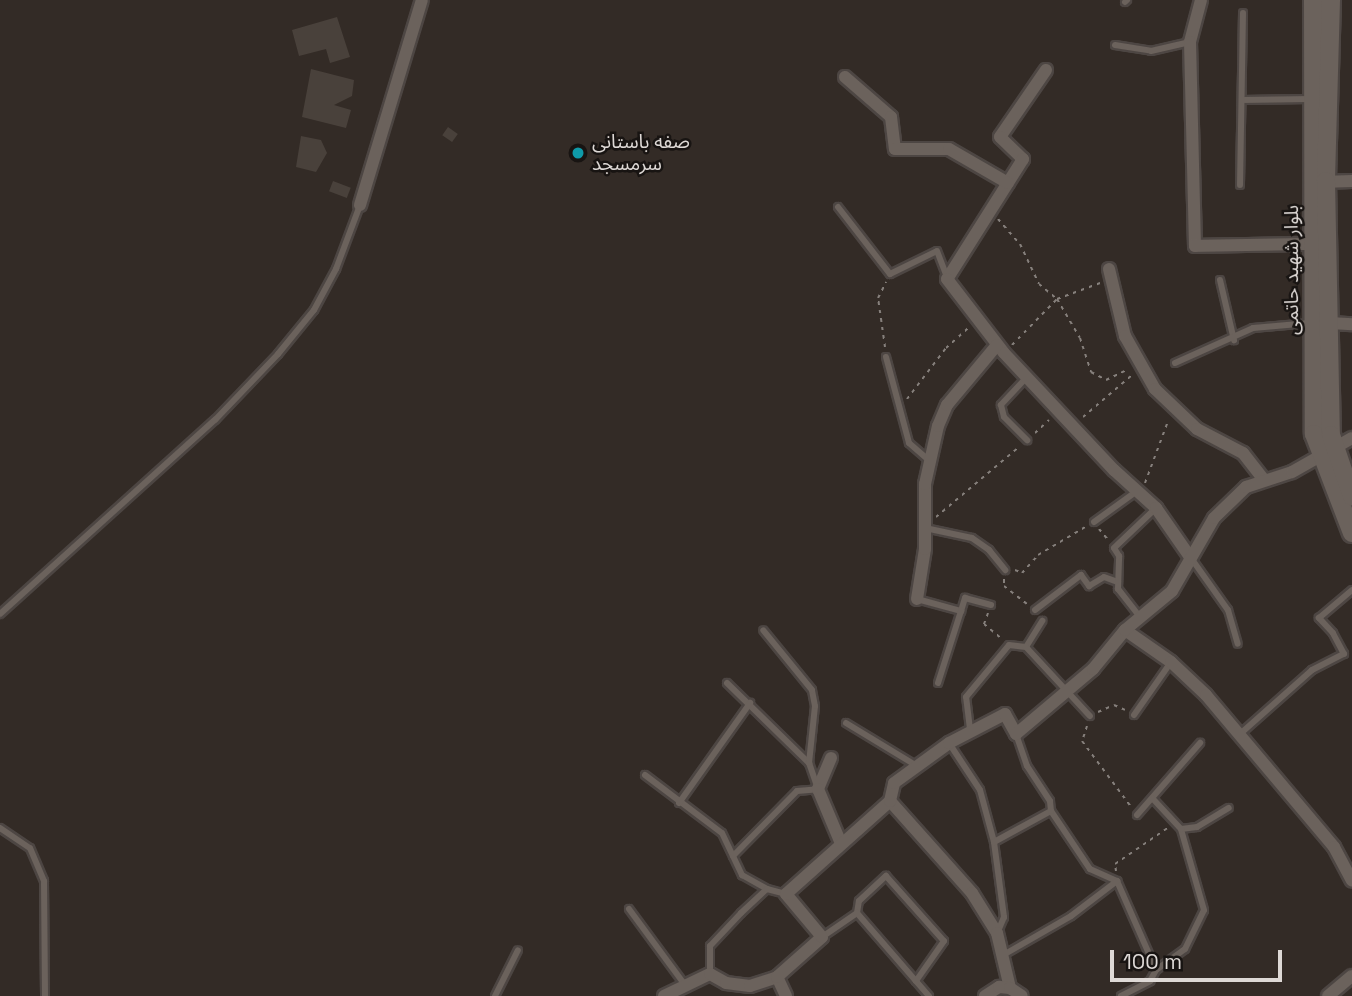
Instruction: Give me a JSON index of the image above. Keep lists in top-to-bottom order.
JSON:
{
  "streets": {
    "main road": ["بلوار شهید حاتمی"]
  },
  "places": ["صفه باستانی سرمسجد"],
  "scale_bar": "100 m"
}
